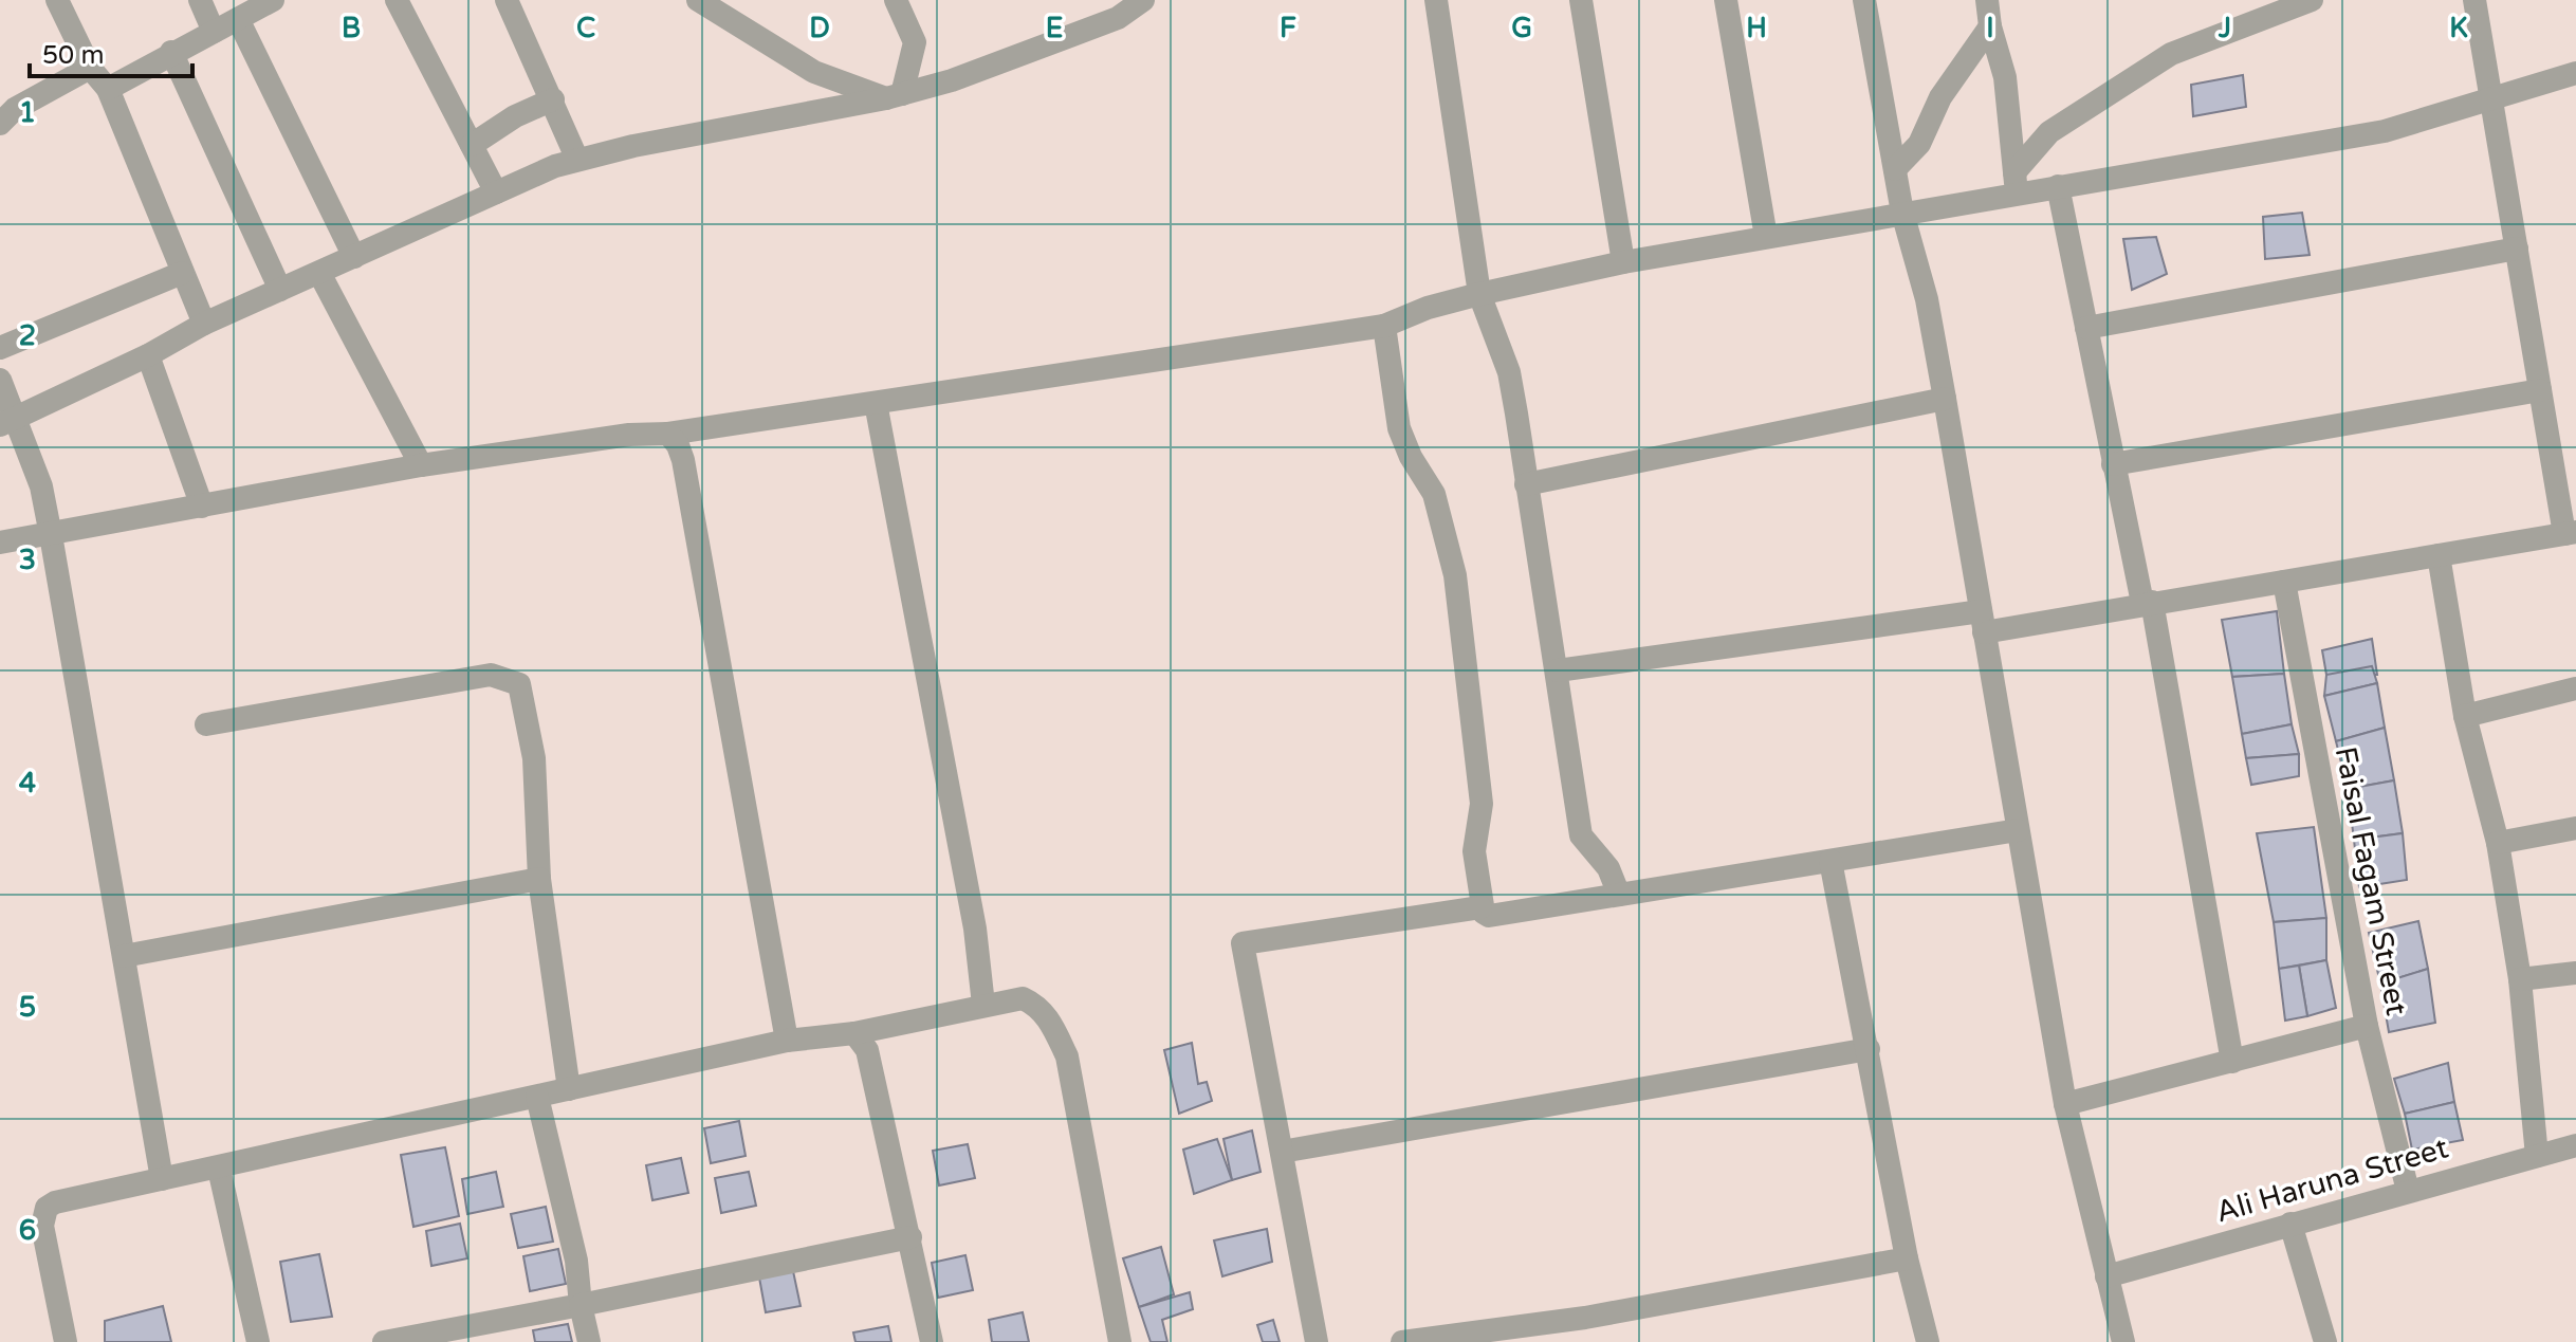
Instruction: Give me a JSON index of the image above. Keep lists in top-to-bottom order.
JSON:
{
  "streets": {
    "street": ["Faisal Fagam Street", "Ali Haruna Street"]
  },
  "crossings": [
    ["Faisal Fagam Street", "Ali Haruna Street"]
  ],
  "scale_bar": "50 m",
  "grid": {
    "columns": [
      "B",
      "C",
      "D",
      "E",
      "F",
      "G",
      "H",
      "I",
      "J",
      "K"
    ],
    "rows": [
      "1",
      "2",
      "3",
      "4",
      "5",
      "6"
    ]
  }
}
